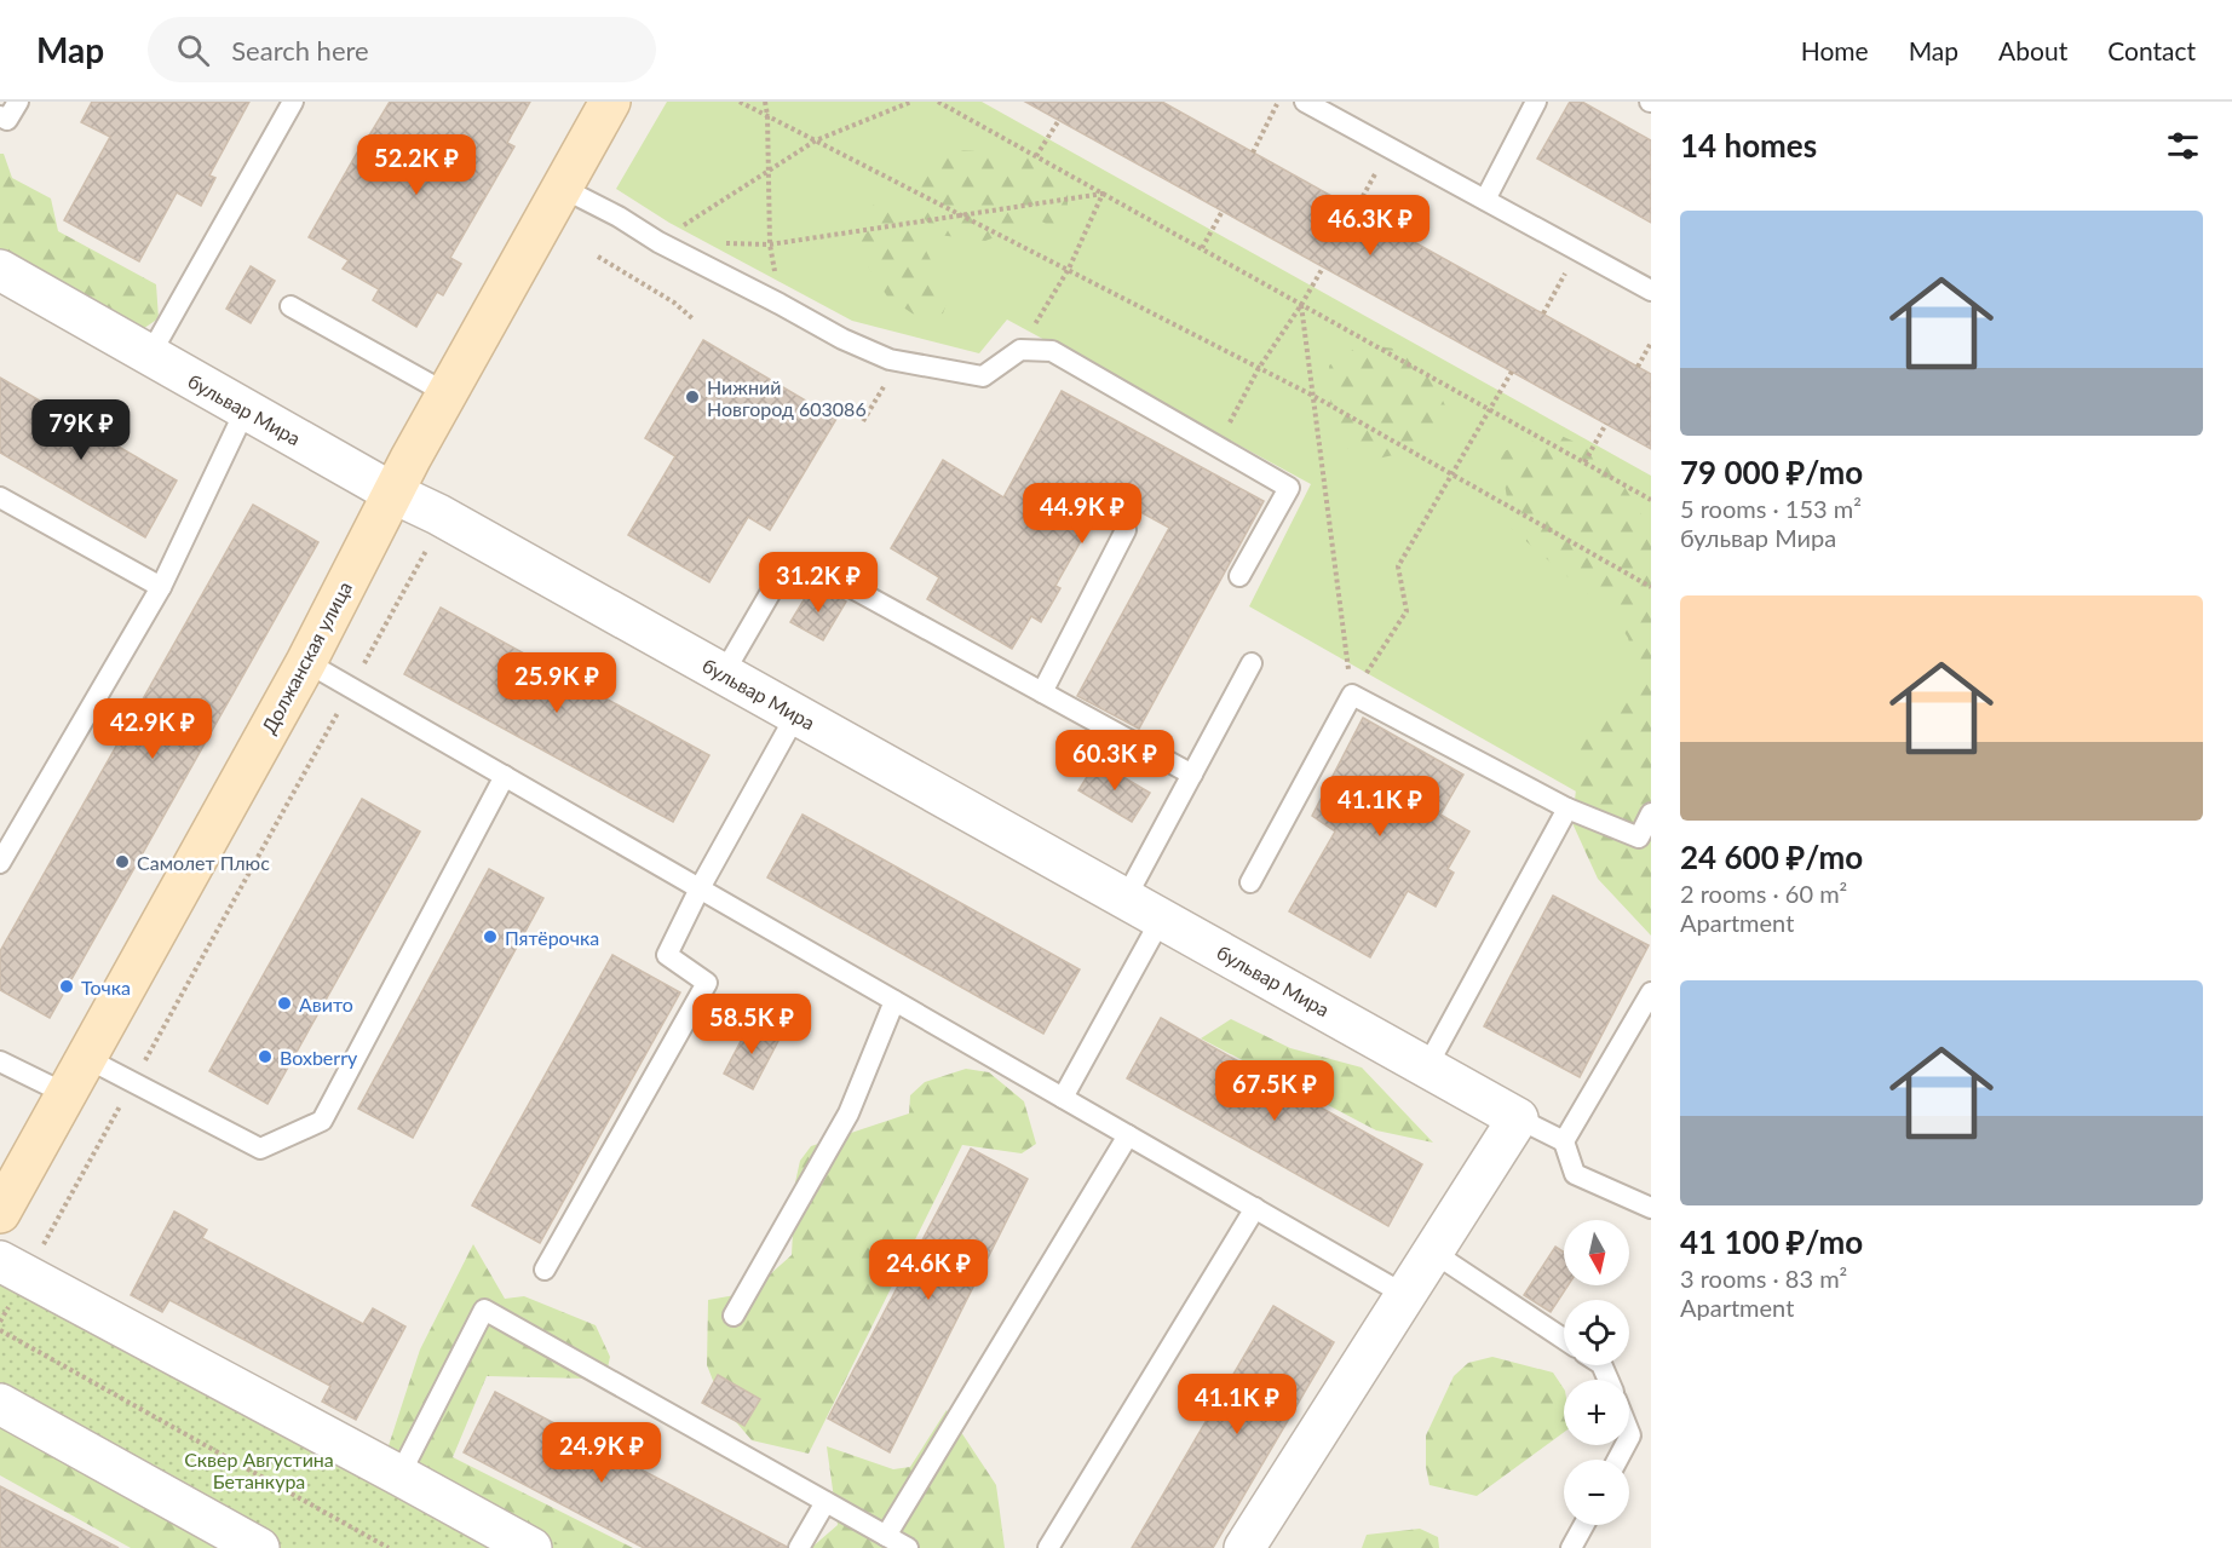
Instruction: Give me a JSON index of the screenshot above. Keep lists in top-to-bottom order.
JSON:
{
  "streets": {
    "main road": ["Должанская улица"],
    "street": ["бульвар Мира"]
  },
  "crossings": [
    ["бульвар Мира", "Должанская улица"]
  ],
  "parks": ["Сквер Августина Бетанкура"],
  "places": [
    "Нижний Новгород 603086",
    "Самолет Плюс",
    "Пятёрочка",
    "Точка",
    "Авито",
    "Boxberry"
  ],
  "north": "bottom",
  "page": {
    "header": "Map",
    "search": "Search here",
    "nav": [
      "Home",
      "Map",
      "About",
      "Contact"
    ],
    "heading": "14 homes",
    "price": [
      "52.2K ₽",
      "46.3K ₽",
      "79K ₽",
      "44.9K ₽",
      "31.2K ₽",
      "25.9K ₽",
      "42.9K ₽",
      "60.3K ₽",
      "41.1K ₽",
      "58.5K ₽",
      "67.5K ₽",
      "24.6K ₽",
      "41.1K ₽",
      "24.9K ₽"
    ],
    "list": [
      {
        "name": "79 000 ₽/mo",
        "note": "5 rooms · 153 m² · бульвар Мира"
      },
      {
        "name": "24 600 ₽/mo",
        "note": "2 rooms · 60 m² · Apartment"
      },
      {
        "name": "41 100 ₽/mo",
        "note": "3 rooms · 83 m² · Apartment"
      }
    ],
    "map_buttons": ["+", "−"]
  }
}
